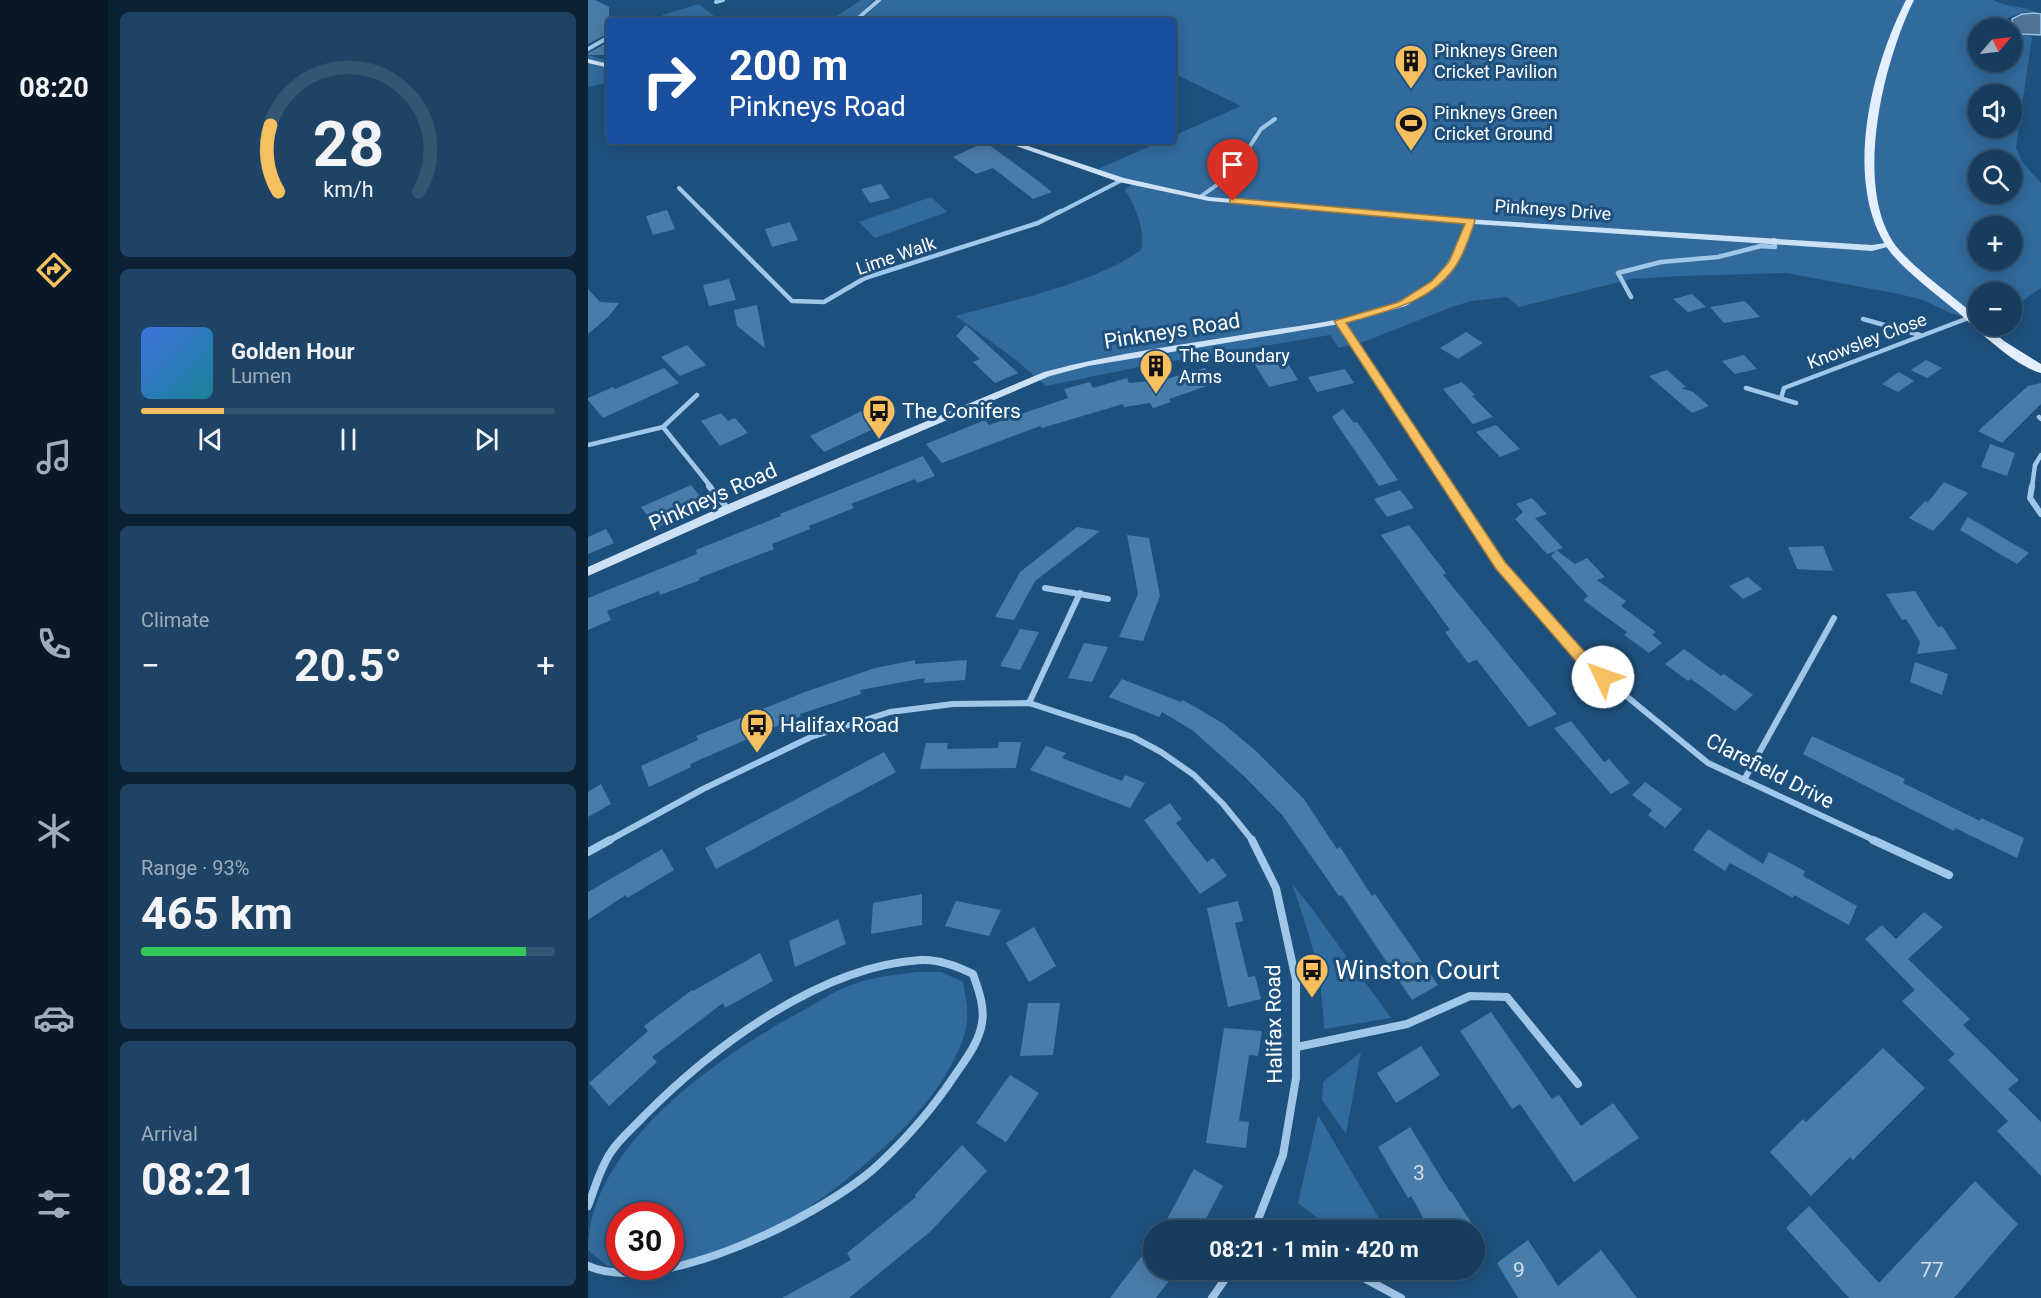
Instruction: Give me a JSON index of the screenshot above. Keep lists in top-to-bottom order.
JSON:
{
  "streets": {
    "street": [
      "Pinkneys Drive",
      "Lime Walk",
      "Pinkneys Road",
      "Knowsley Close",
      "Clarefield Drive",
      "Halifax Road"
    ]
  },
  "crossings": [
    ["Pinkneys Drive", "Lime Walk"],
    ["Pinkneys Drive", "Pinkneys Road"],
    ["Pinkneys Road", "Clarefield Drive"]
  ],
  "places": {
    "building": ["Pinkneys Green Cricket Pavilion", "The Boundary Arms"],
    "sports": ["Pinkneys Green Cricket Ground"],
    "bus stop": ["The Conifers", "Halifax Road", "Winston Court"]
  },
  "house_numbers": ["3", "9", "77"],
  "north": "top right",
  "page": {
    "tabs": "08:20",
    "map_buttons": ["+", "−"],
    "turn": ["200 m", "Pinkneys Road"],
    "song": ["Golden Hour", "Lumen"],
    "tile": [
      "Climate",
      ["Range · 93%", "465 km"],
      ["Arrival", "08:21"]
    ],
    "heat": ["−", "20.5°", "+"],
    "limit": "30",
    "trip": "08:21 · 1 min · 420 m",
    "gauge": ["28", "km/h"]
  }
}
